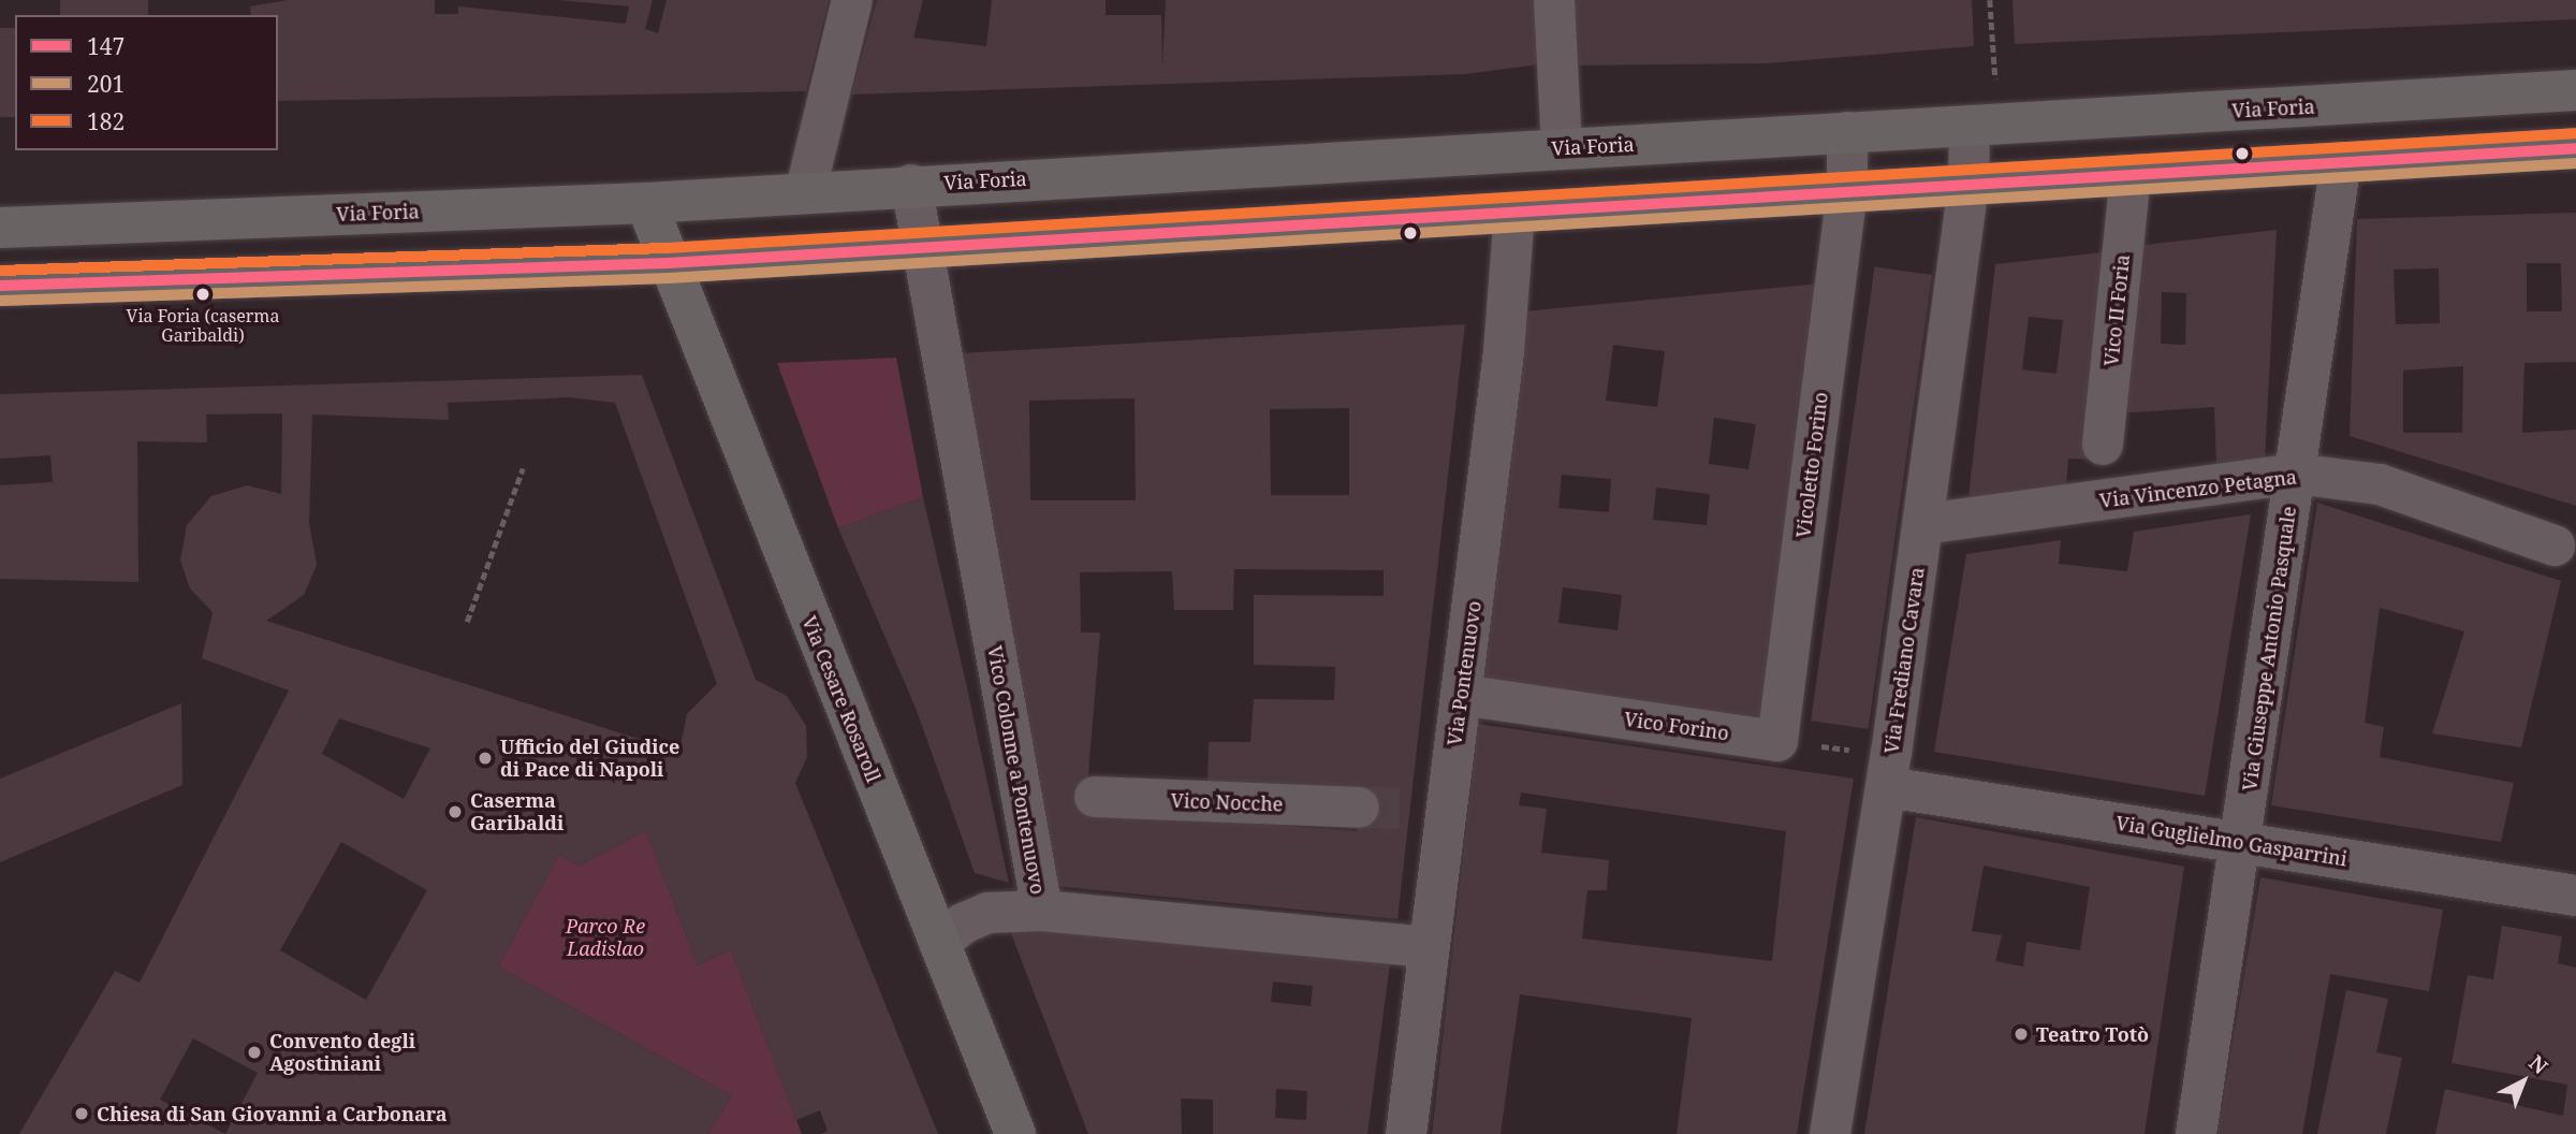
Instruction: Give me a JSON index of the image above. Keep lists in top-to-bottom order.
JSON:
{
  "streets": {
    "main road": ["Via Foria", "Via Cesare Rosaroll"],
    "street": [
      "Vico II Foria",
      "Vicoletto Forino",
      "Via Vincenzo Petagna",
      "Via Giuseppe Antonio Pasquale",
      "Via Frediano Cavara",
      "Via Pontenuovo",
      "Vico Forino",
      "Vico Colonne a Pontenuovo",
      "Vico Nocche",
      "Via Guglielmo Gasparrini"
    ]
  },
  "crossings": [
    ["Via Foria", "Vicoletto Forino"],
    ["Via Foria", "Via Cesare Rosaroll"],
    ["Via Foria", "Vico Colonne a Pontenuovo"],
    ["Vicoletto Forino", "Vico Forino"],
    ["Via Vincenzo Petagna", "Via Giuseppe Antonio Pasquale"],
    ["Via Vincenzo Petagna", "Via Frediano Cavara"],
    ["Via Giuseppe Antonio Pasquale", "Via Guglielmo Gasparrini"],
    ["Via Frediano Cavara", "Via Guglielmo Gasparrini"],
    ["Via Pontenuovo", "Vico Forino"],
    ["Via Pontenuovo", "Vico Colonne a Pontenuovo"]
  ],
  "parks": ["Parco Re Ladislao"],
  "places": [
    "Via Foria (caserma Garibaldi)",
    "Ufficio del Giudice di Pace di Napoli",
    "Caserma Garibaldi",
    "Teatro Totò",
    "Convento degli Agostiniani",
    "Chiesa di San Giovanni a Carbonara"
  ],
  "lines": ["transit line 182", "transit line 147", "transit line 201"],
  "legend": ["147", "201", "182"],
  "north": "top right"
}
